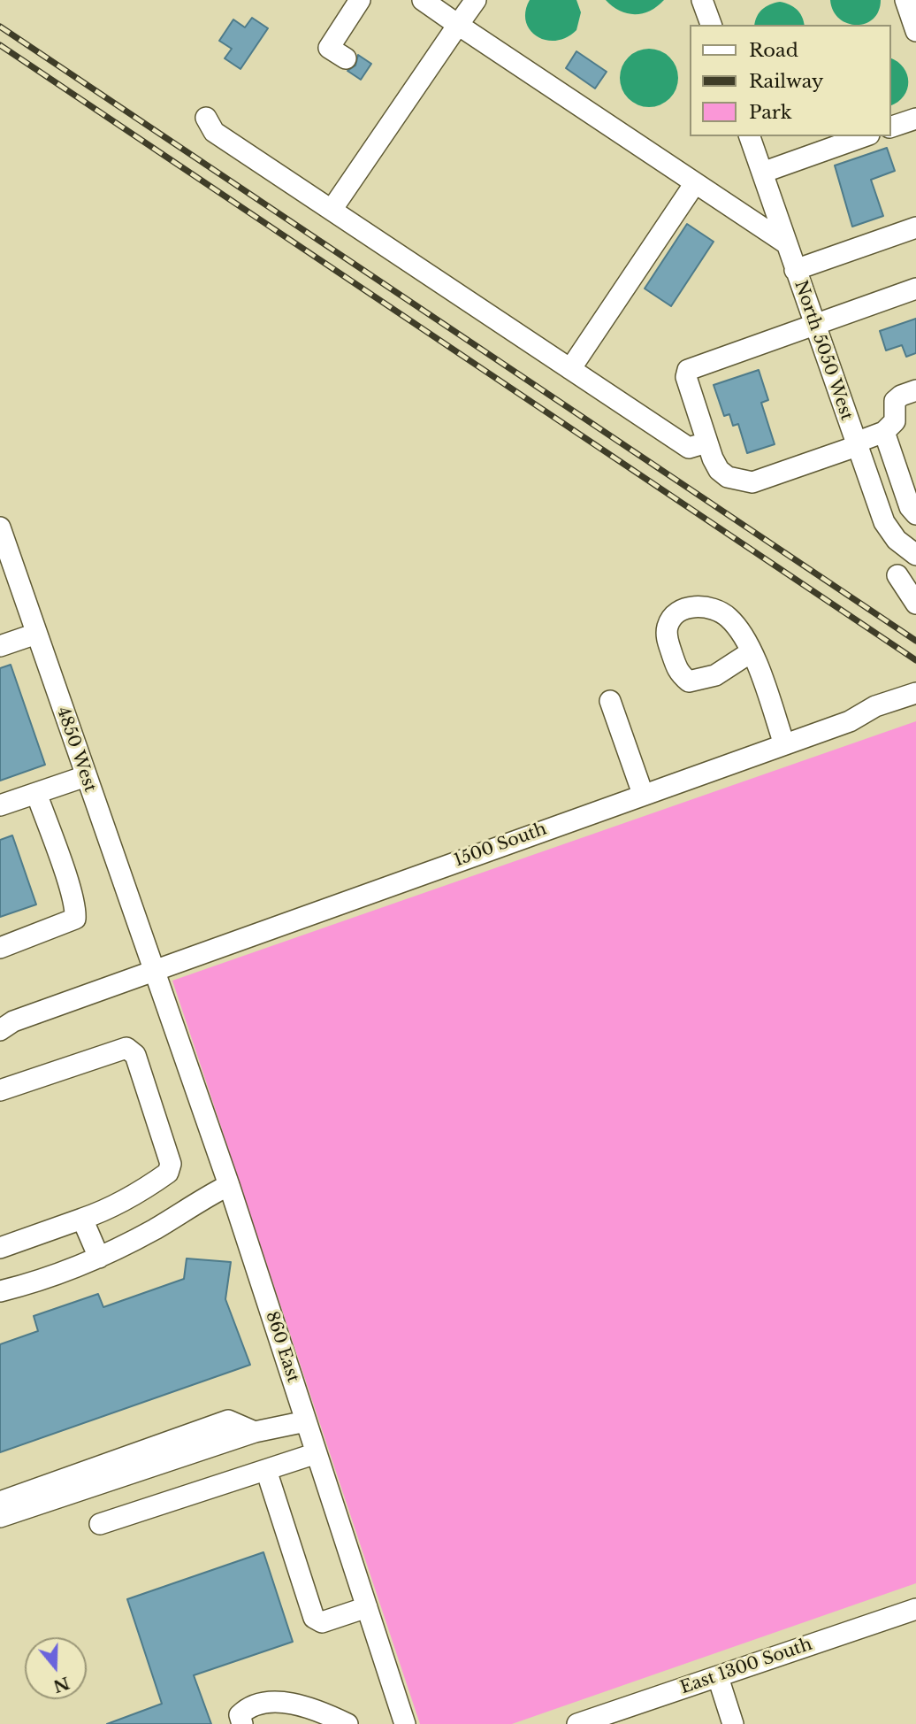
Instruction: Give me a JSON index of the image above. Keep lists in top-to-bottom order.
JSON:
{
  "streets": {
    "street": [
      "North 5050 West",
      "4850 West",
      "1500 South",
      "860 East",
      "East 1300 South"
    ]
  },
  "crossings": [
    ["4850 West", "1500 South"],
    ["4850 West", "860 East"],
    ["1500 South", "860 East"]
  ],
  "legend": ["Road", "Railway", "Park"],
  "north": "bottom"
}
